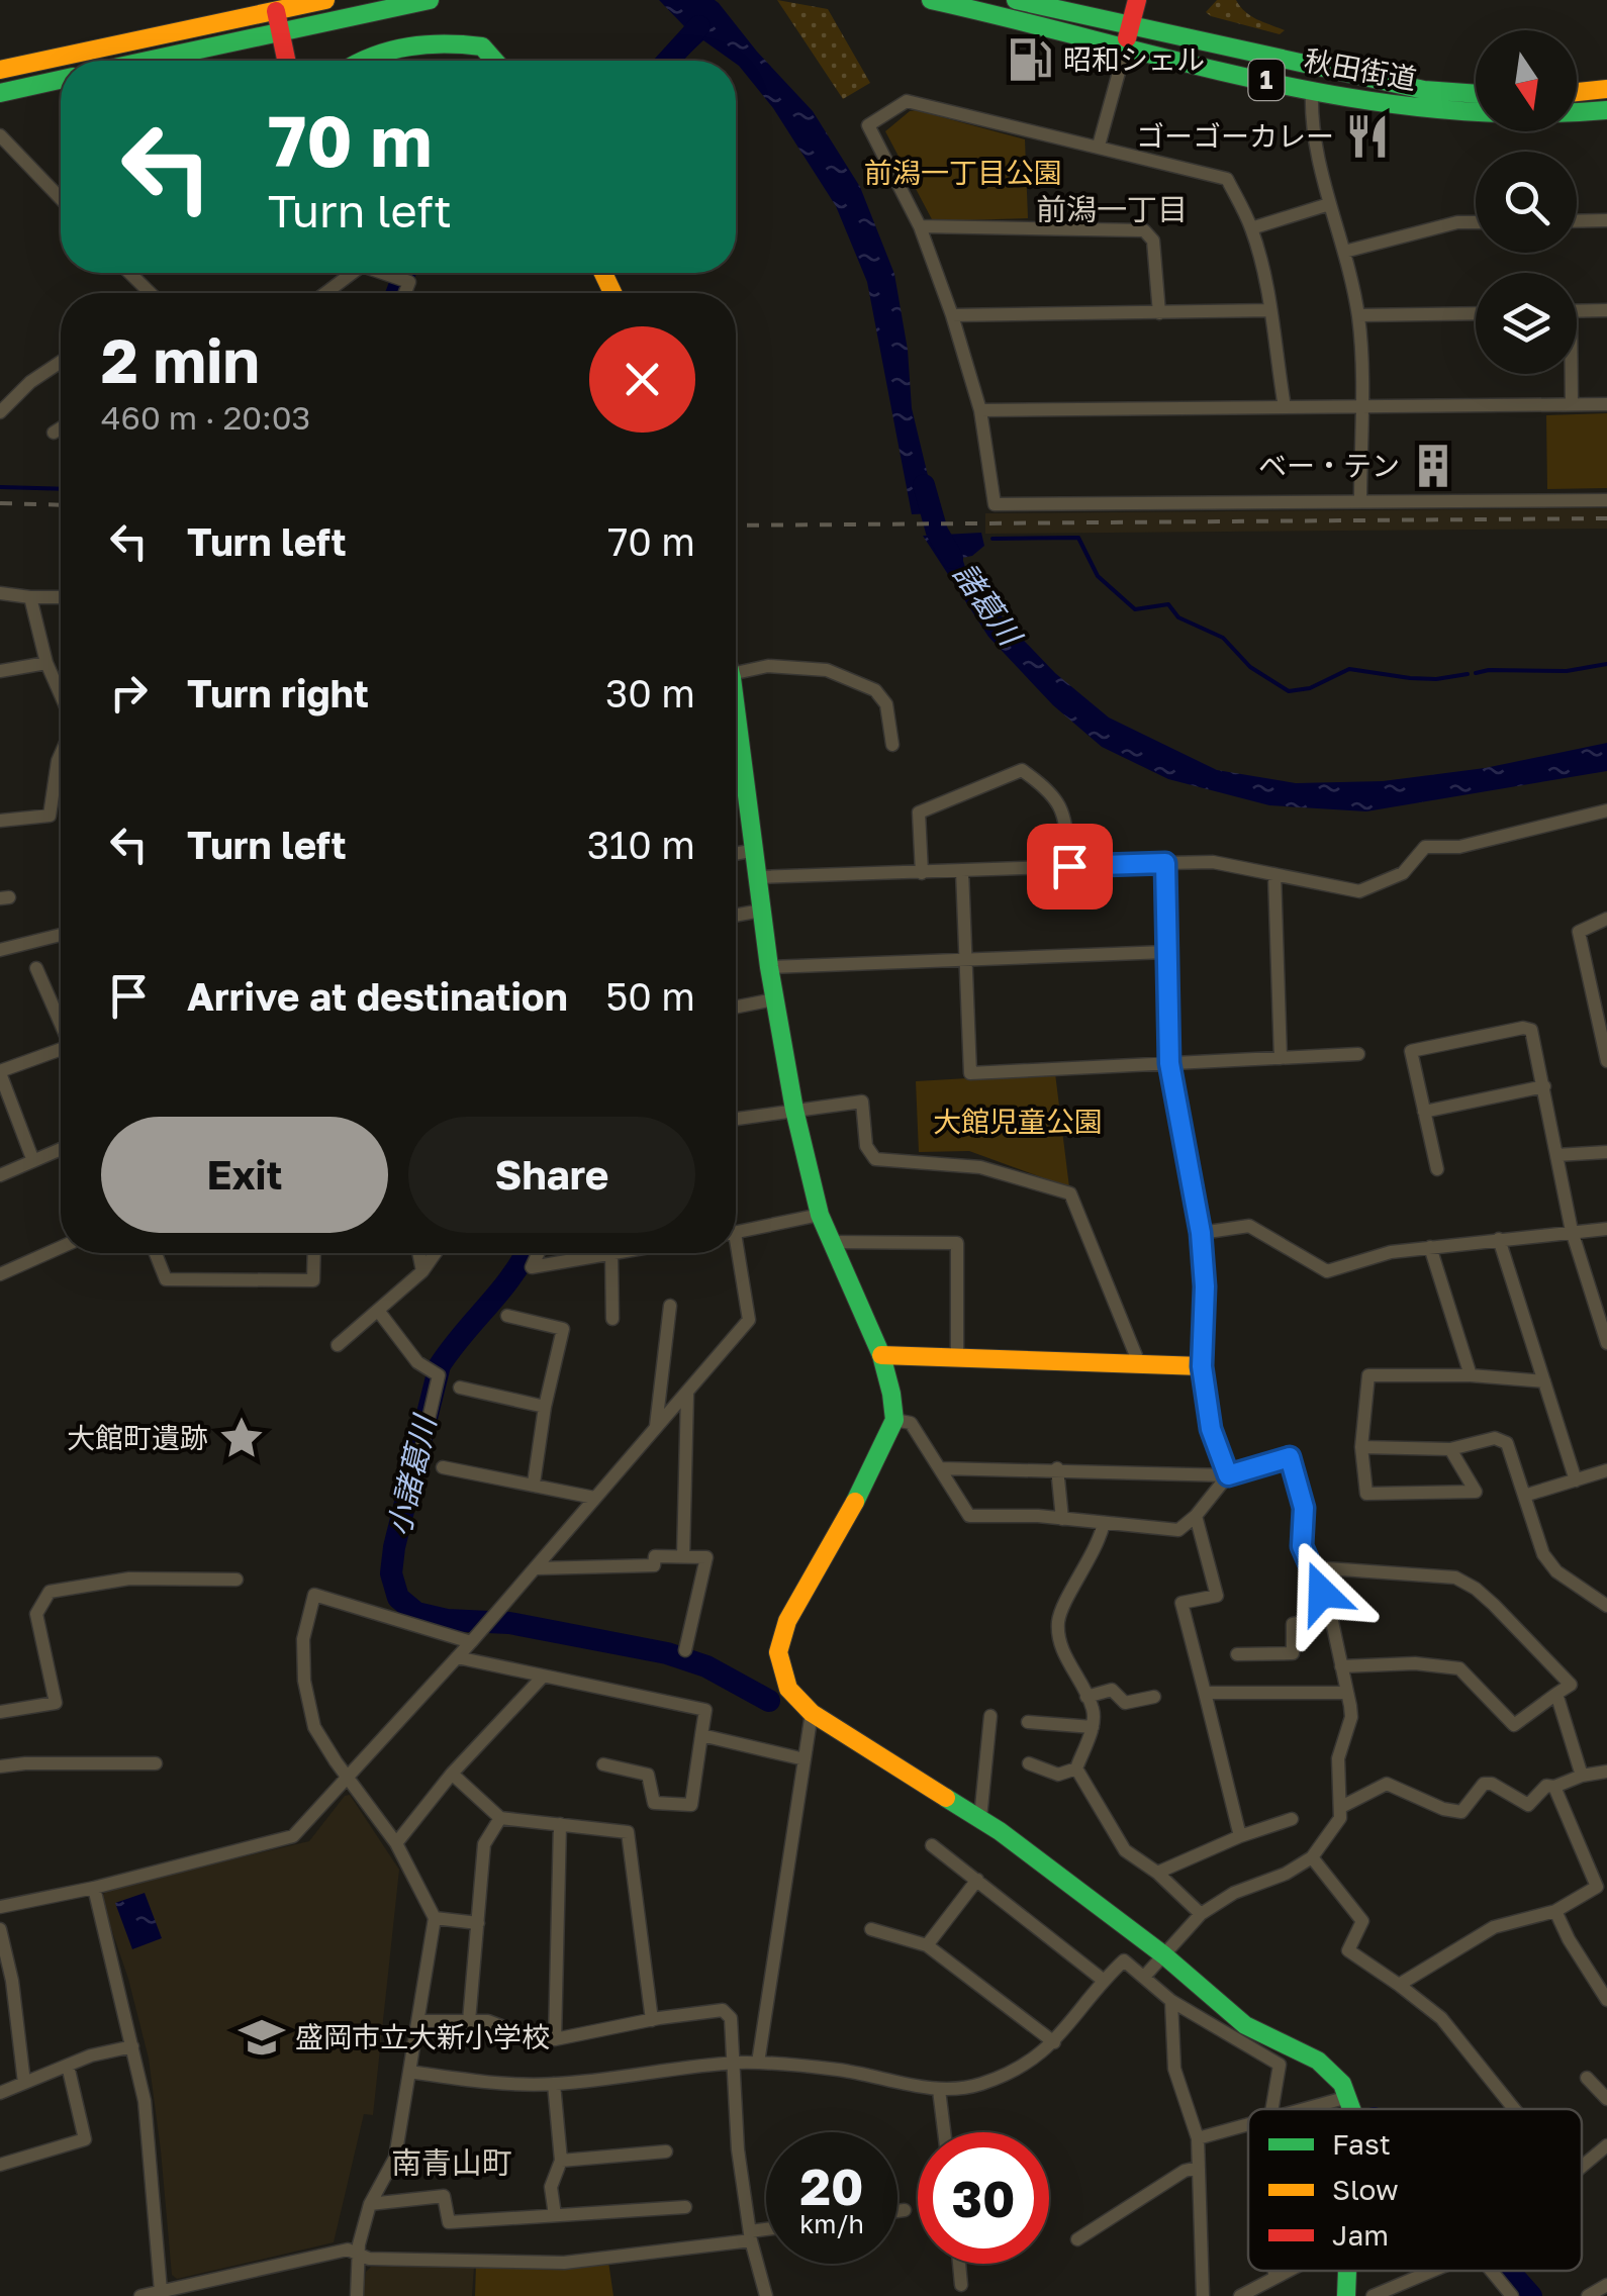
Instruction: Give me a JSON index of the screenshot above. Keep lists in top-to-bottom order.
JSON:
{
  "streets": {
    "street": ["秋田街道", "1"]
  },
  "districts": ["前潟一丁目", "南青山町"],
  "water": ["諸葛川", "小諸葛川"],
  "parks": ["前潟一丁目公園", "大館児童公園"],
  "places": {
    "fuel station": ["昭和シェル"],
    "restaurant": ["ゴーゴーカレー"],
    "building": ["ベー・テン"],
    "place": ["大館町遺跡"],
    "school or university": ["盛岡市立大新小学校"]
  },
  "legend": ["Fast", "Slow", "Jam"],
  "north": "bottom",
  "page": {
    "turn": ["70 m", "Turn left"],
    "heading": ["2 min", "460 m · 20:03"],
    "list": [
      {
        "name": "Turn left",
        "value": "70 m"
      },
      {
        "name": "Turn right",
        "value": "30 m"
      },
      {
        "name": "Turn left",
        "value": "310 m"
      },
      {
        "name": "Arrive at destination",
        "value": "50 m"
      }
    ],
    "buttons": ["Exit", "Share"],
    "speed": "20 km/h",
    "limit": "30"
  }
}
